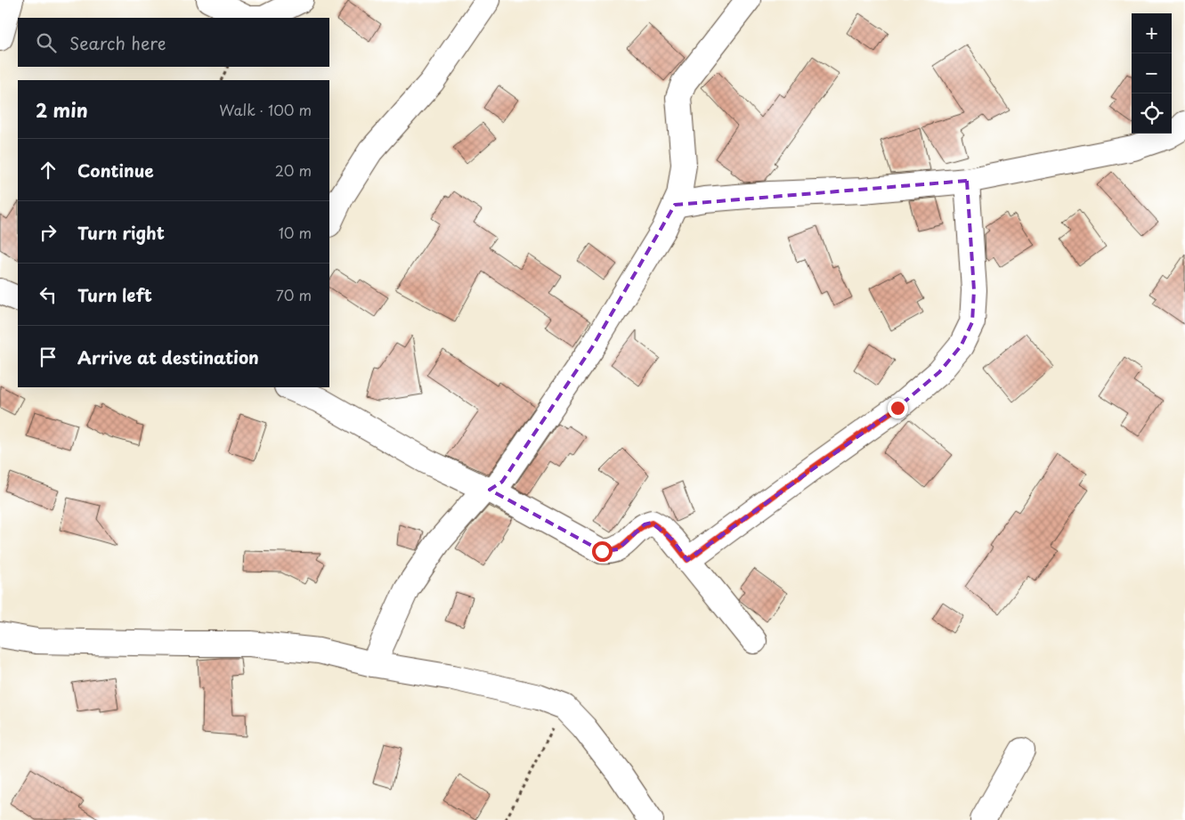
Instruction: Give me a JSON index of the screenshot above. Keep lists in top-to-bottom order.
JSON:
{
  "page": {
    "map_buttons": ["+", "−"],
    "search": "Search here",
    "heading": ["2 min", "Walk · 100 m"],
    "list": [
      ["Continue", "20 m"],
      ["Turn right", "10 m"],
      ["Turn left", "70 m"],
      "Arrive at destination"
    ]
  }
}
